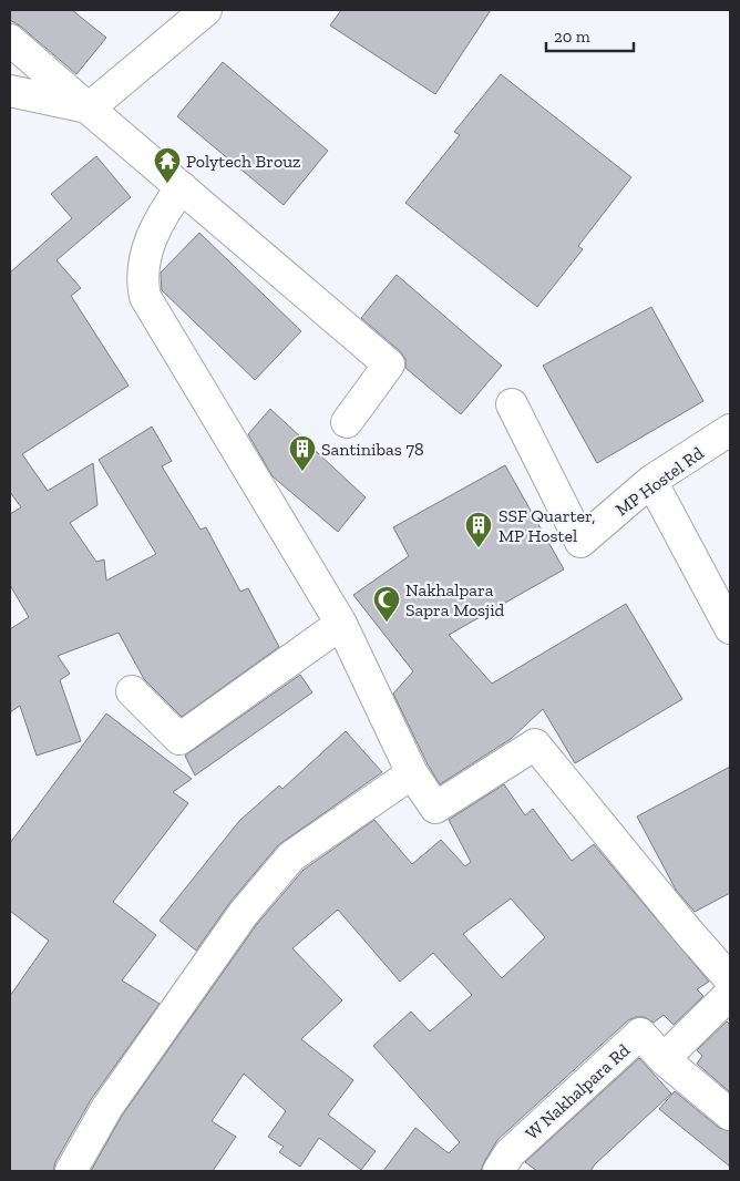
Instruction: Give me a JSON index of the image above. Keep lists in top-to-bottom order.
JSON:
{
  "streets": {
    "street": ["MP Hostel Rd", "W Nakhalpara Rd"]
  },
  "places": {
    "temple": ["Polytech Brouz"],
    "building": ["Santinibas 78", "SSF Quarter, MP Hostel"],
    "mosque": ["Nakhalpara Sapra Mosjid"]
  },
  "scale_bar": "20 m"
}
